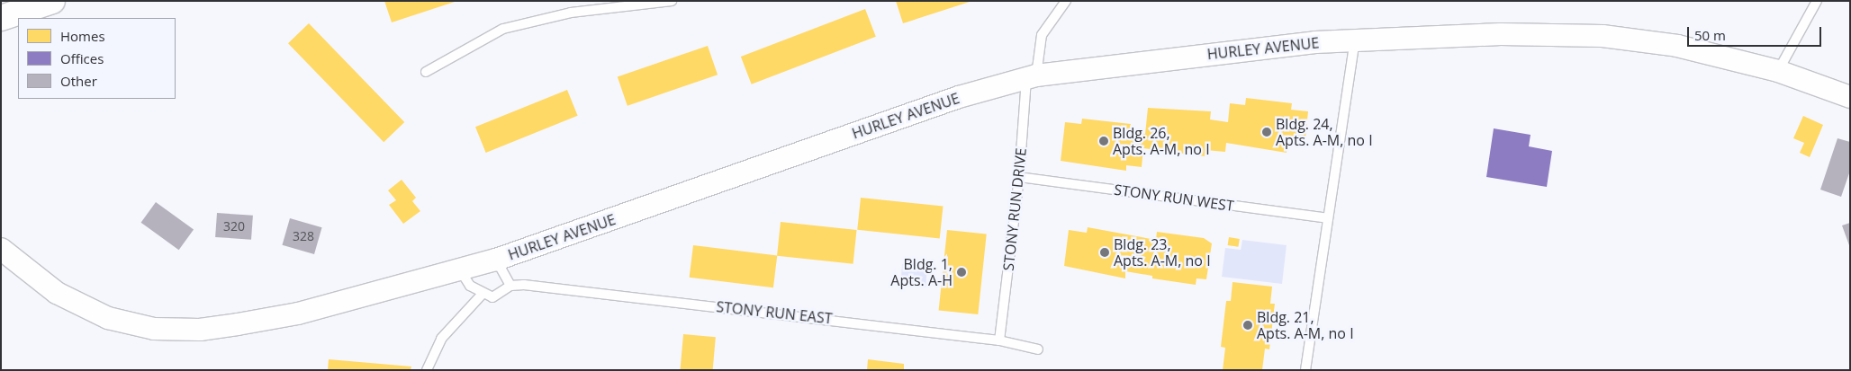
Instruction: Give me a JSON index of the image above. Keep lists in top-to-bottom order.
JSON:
{
  "streets": {
    "street": ["HURLEY AVENUE"],
    "lane": ["STONY RUN WEST", "STONY RUN DRIVE", "STONY RUN EAST"]
  },
  "crossings": [
    ["HURLEY AVENUE", "STONY RUN DRIVE"],
    ["STONY RUN WEST", "STONY RUN DRIVE"],
    ["STONY RUN DRIVE", "STONY RUN EAST"]
  ],
  "places": [
    "Bldg. 24, Apts. A-M, no I",
    "Bldg. 26, Apts. A-M, no I",
    "Bldg. 23, Apts. A-M, no I",
    "Bldg. 1, Apts. A-H",
    "Bldg. 21, Apts. A-M, no I"
  ],
  "house_numbers": ["320", "328"],
  "legend": ["Homes", "Offices", "Other"],
  "scale_bar": "50 m"
}
